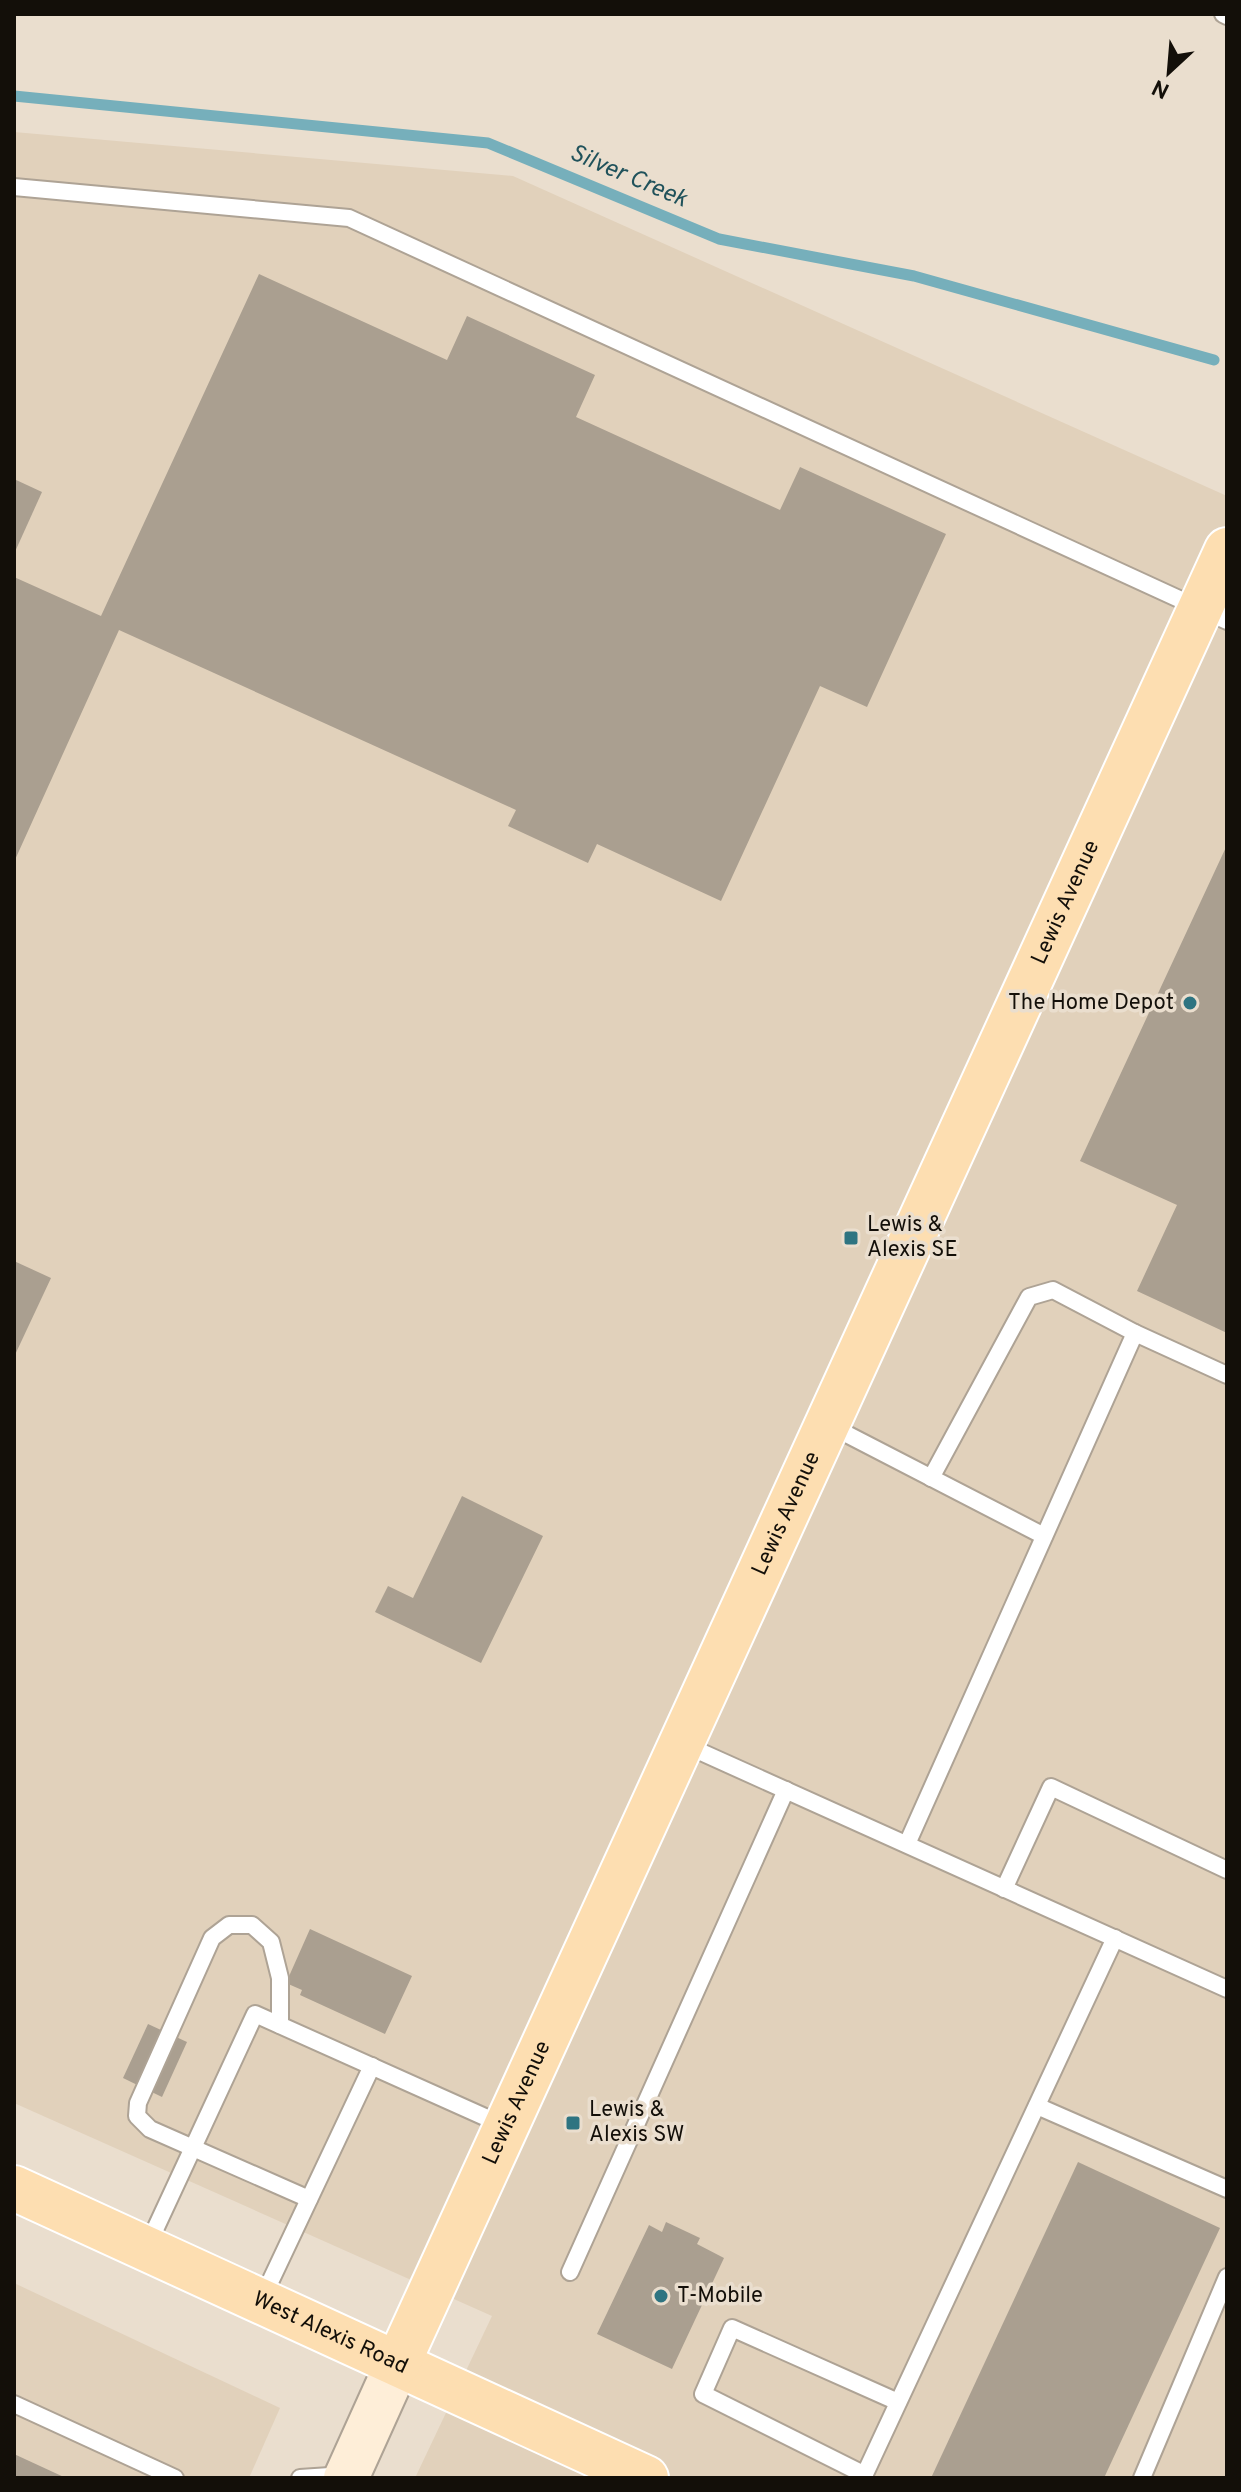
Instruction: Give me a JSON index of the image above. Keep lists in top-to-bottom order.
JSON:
{
  "streets": {
    "main road": ["Lewis Avenue", "West Alexis Road"]
  },
  "crossings": [
    ["Lewis Avenue", "West Alexis Road"]
  ],
  "water": ["Silver Creek"],
  "places": {
    "other": ["The Home Depot", "T-Mobile"],
    "transit": ["Lewis & Alexis SE", "Lewis & Alexis SW"]
  },
  "north": "bottom left"
}
